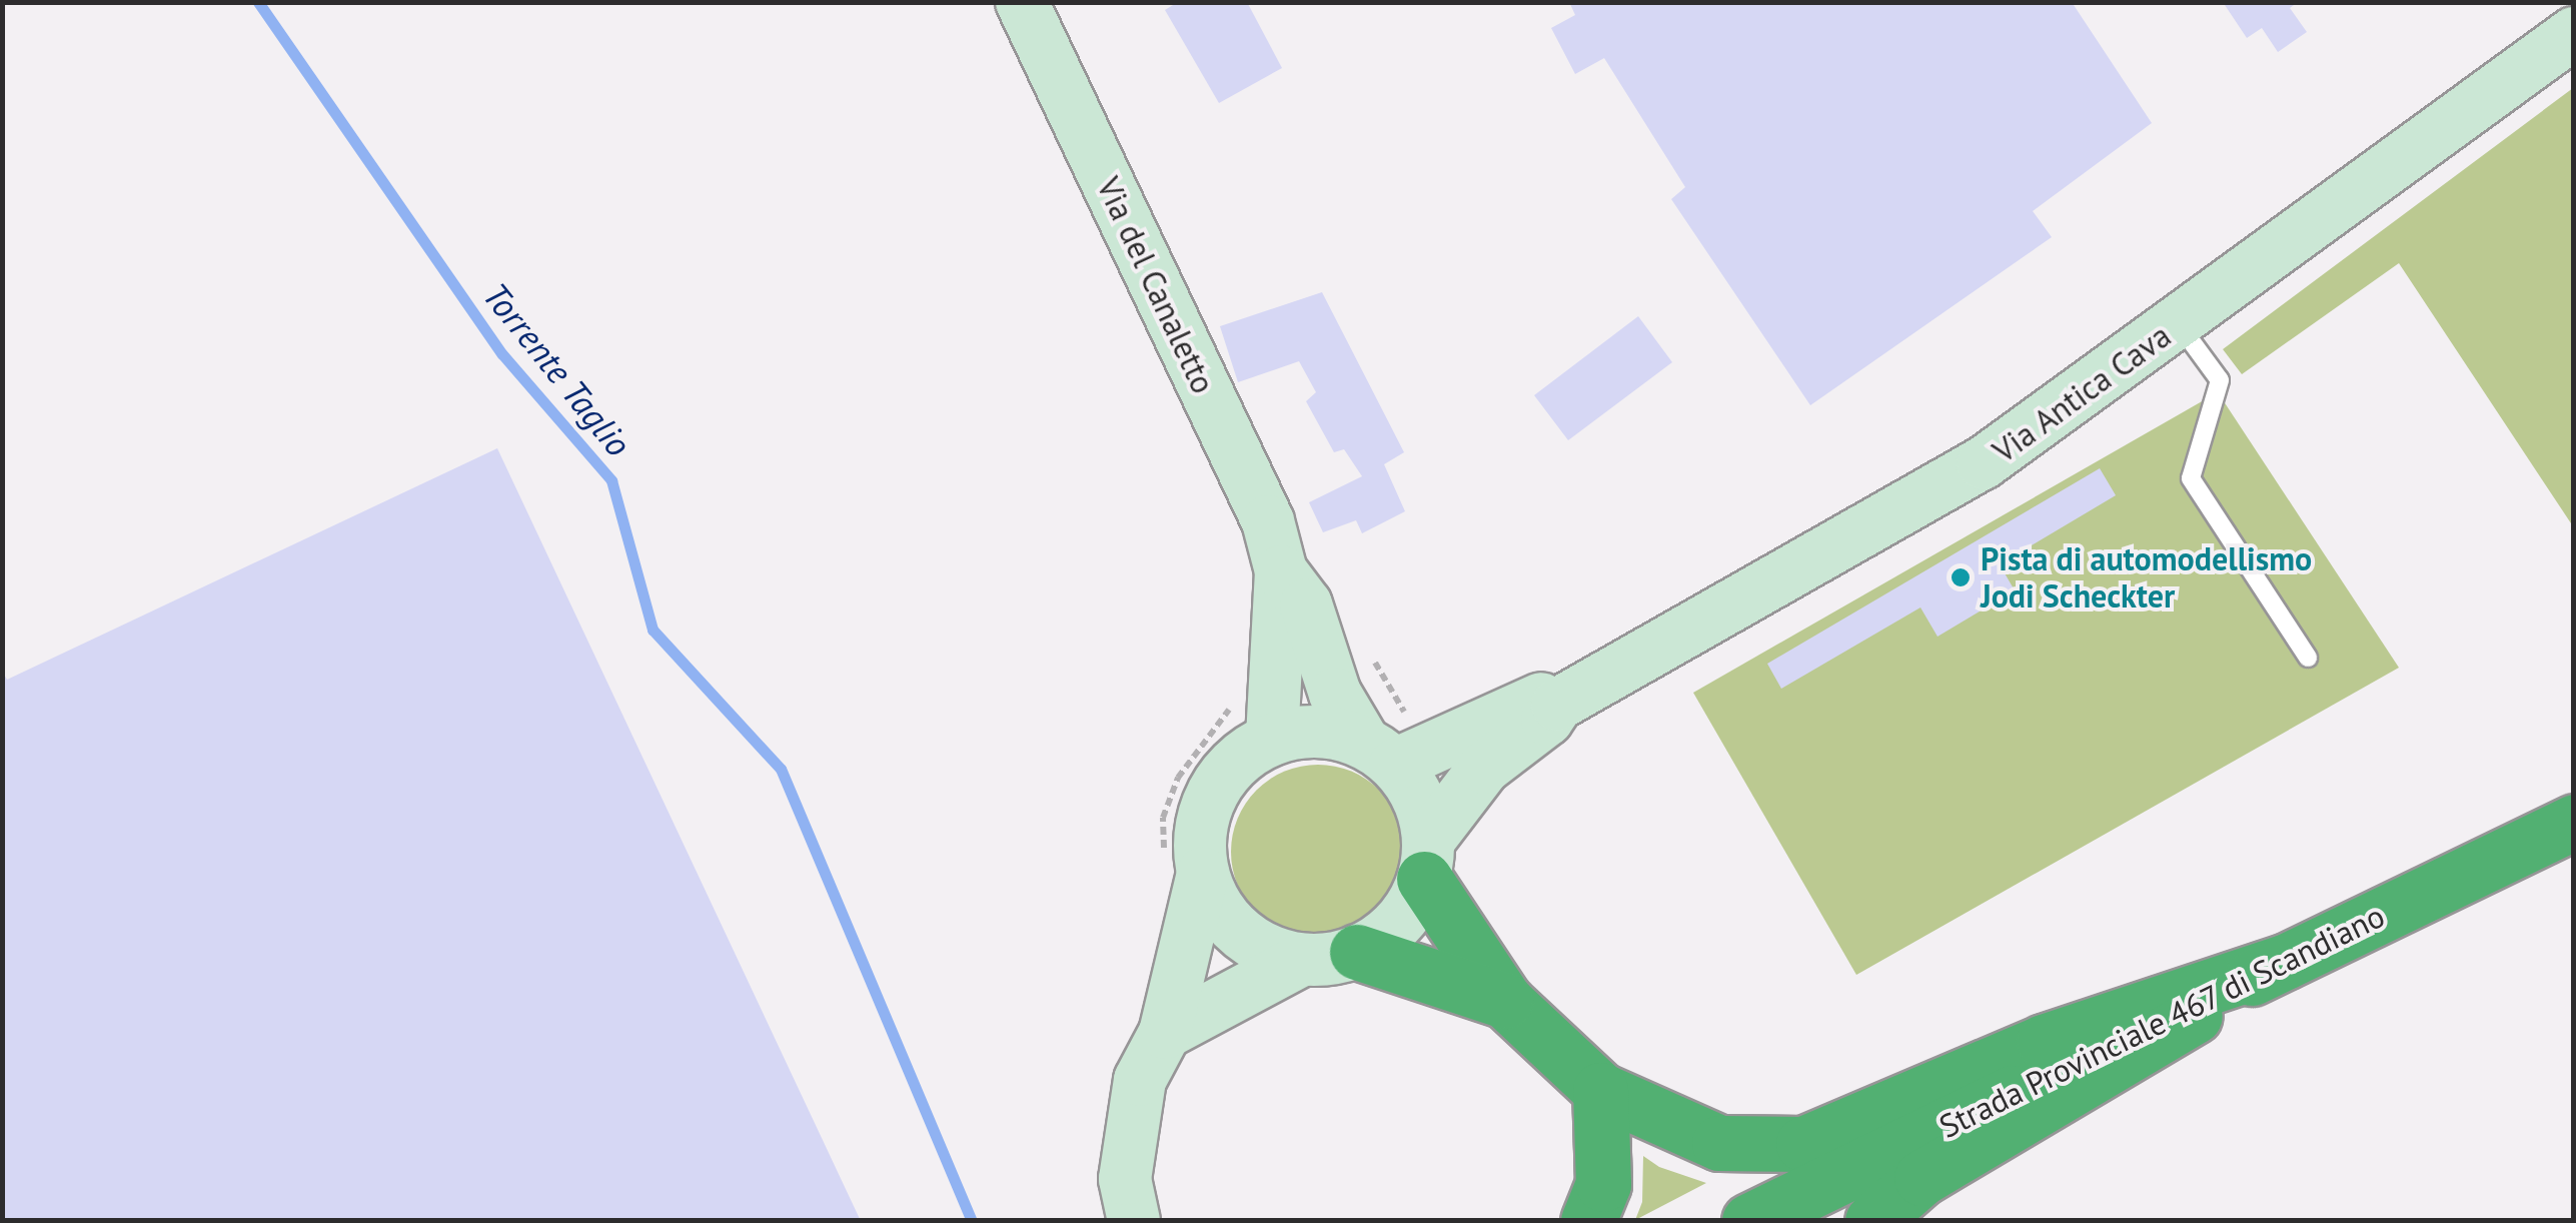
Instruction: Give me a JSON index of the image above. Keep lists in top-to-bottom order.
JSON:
{
  "streets": {
    "highway": ["Strada Provinciale 467 di Scandiano"],
    "street": ["Via del Canaletto", "Via Antica Cava"]
  },
  "water": ["Torrente Taglio"],
  "places": ["Pista di automodellismo Jodi Scheckter"]
}
